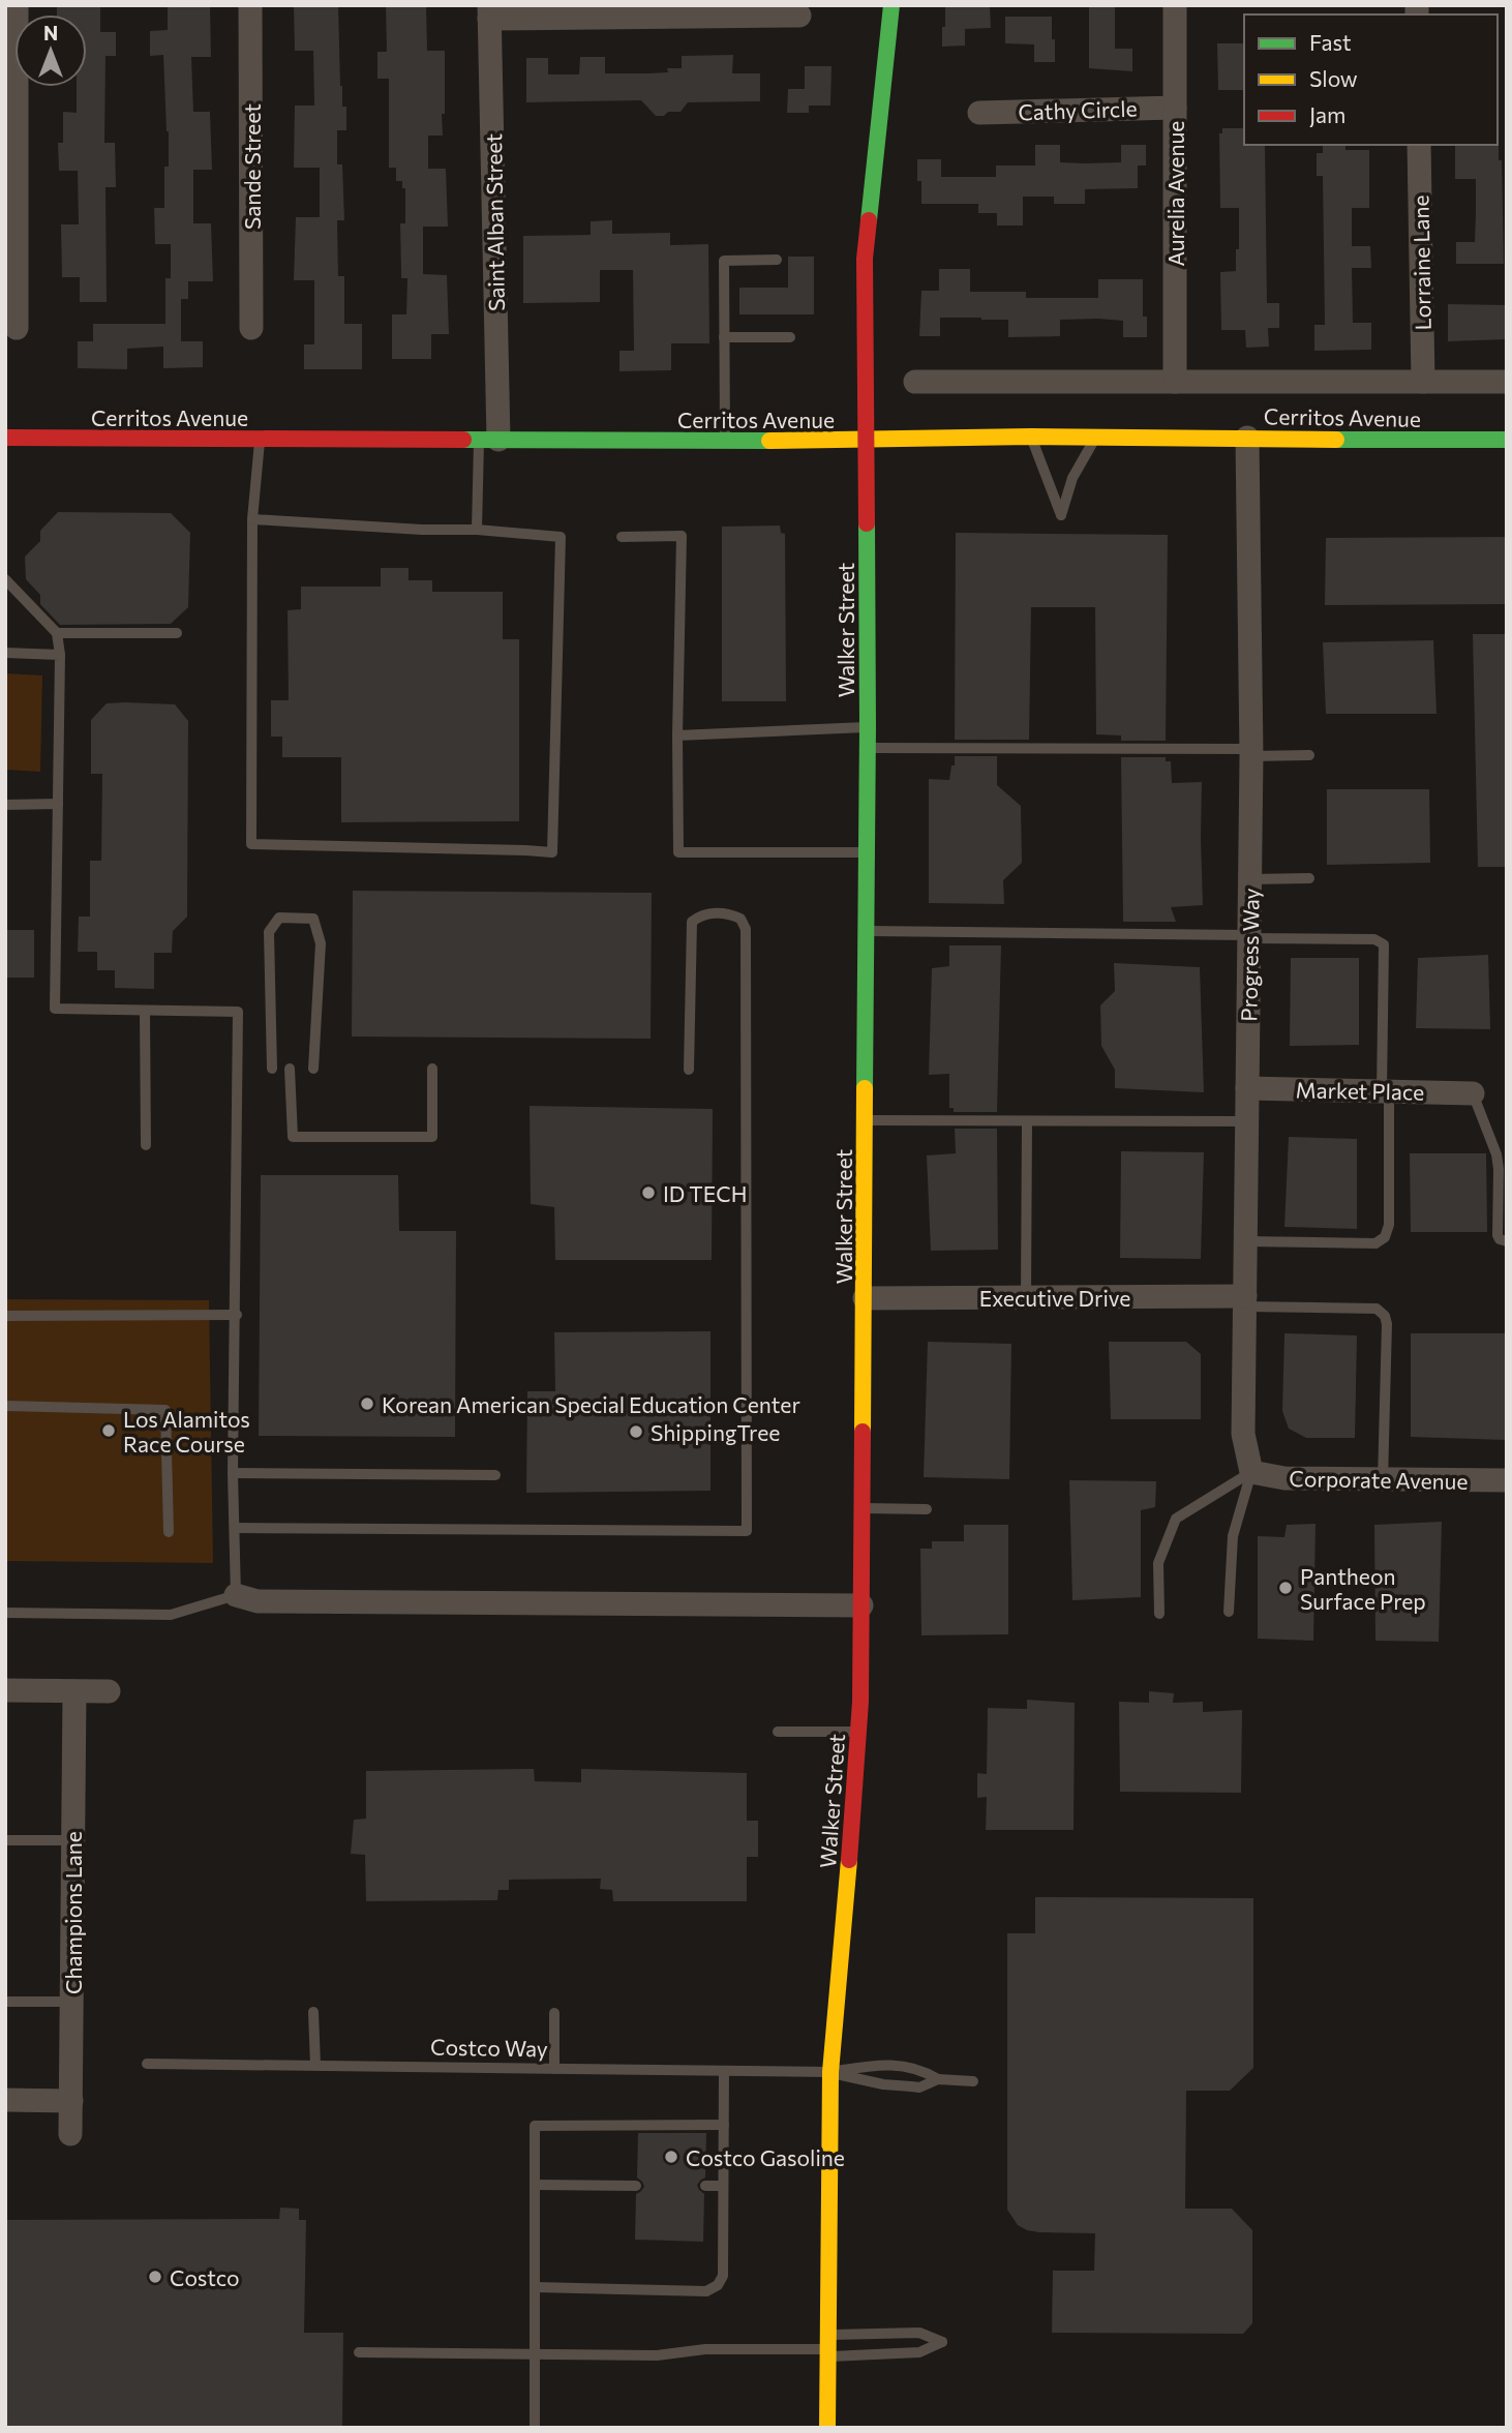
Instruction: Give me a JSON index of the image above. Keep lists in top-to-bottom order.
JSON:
{
  "streets": {
    "main road": ["Cerritos Avenue", "Walker Street"],
    "street": [
      "Cathy Circle",
      "Sande Street",
      "Aurelia Avenue",
      "Saint Alban Street",
      "Lorraine Lane",
      "Progress Way",
      "Market Place",
      "Executive Drive",
      "Corporate Avenue",
      "Champions Lane"
    ],
    "lane": ["Costco Way"]
  },
  "crossings": [
    ["Cathy Circle", "Aurelia Avenue"],
    ["Saint Alban Street", "Cerritos Avenue"],
    ["Cerritos Avenue", "Walker Street"],
    ["Cerritos Avenue", "Progress Way"],
    ["Walker Street", "Executive Drive"],
    ["Walker Street", "Costco Way"],
    ["Progress Way", "Market Place"],
    ["Progress Way", "Executive Drive"],
    ["Progress Way", "Corporate Avenue"]
  ],
  "places": [
    "ID TECH",
    "Korean American Special Education Center",
    "Los Alamitos Race Course",
    "ShippingTree",
    "Pantheon Surface Prep",
    "Costco Gasoline",
    "Costco"
  ],
  "legend": ["Fast", "Slow", "Jam"],
  "north": "top"
}
